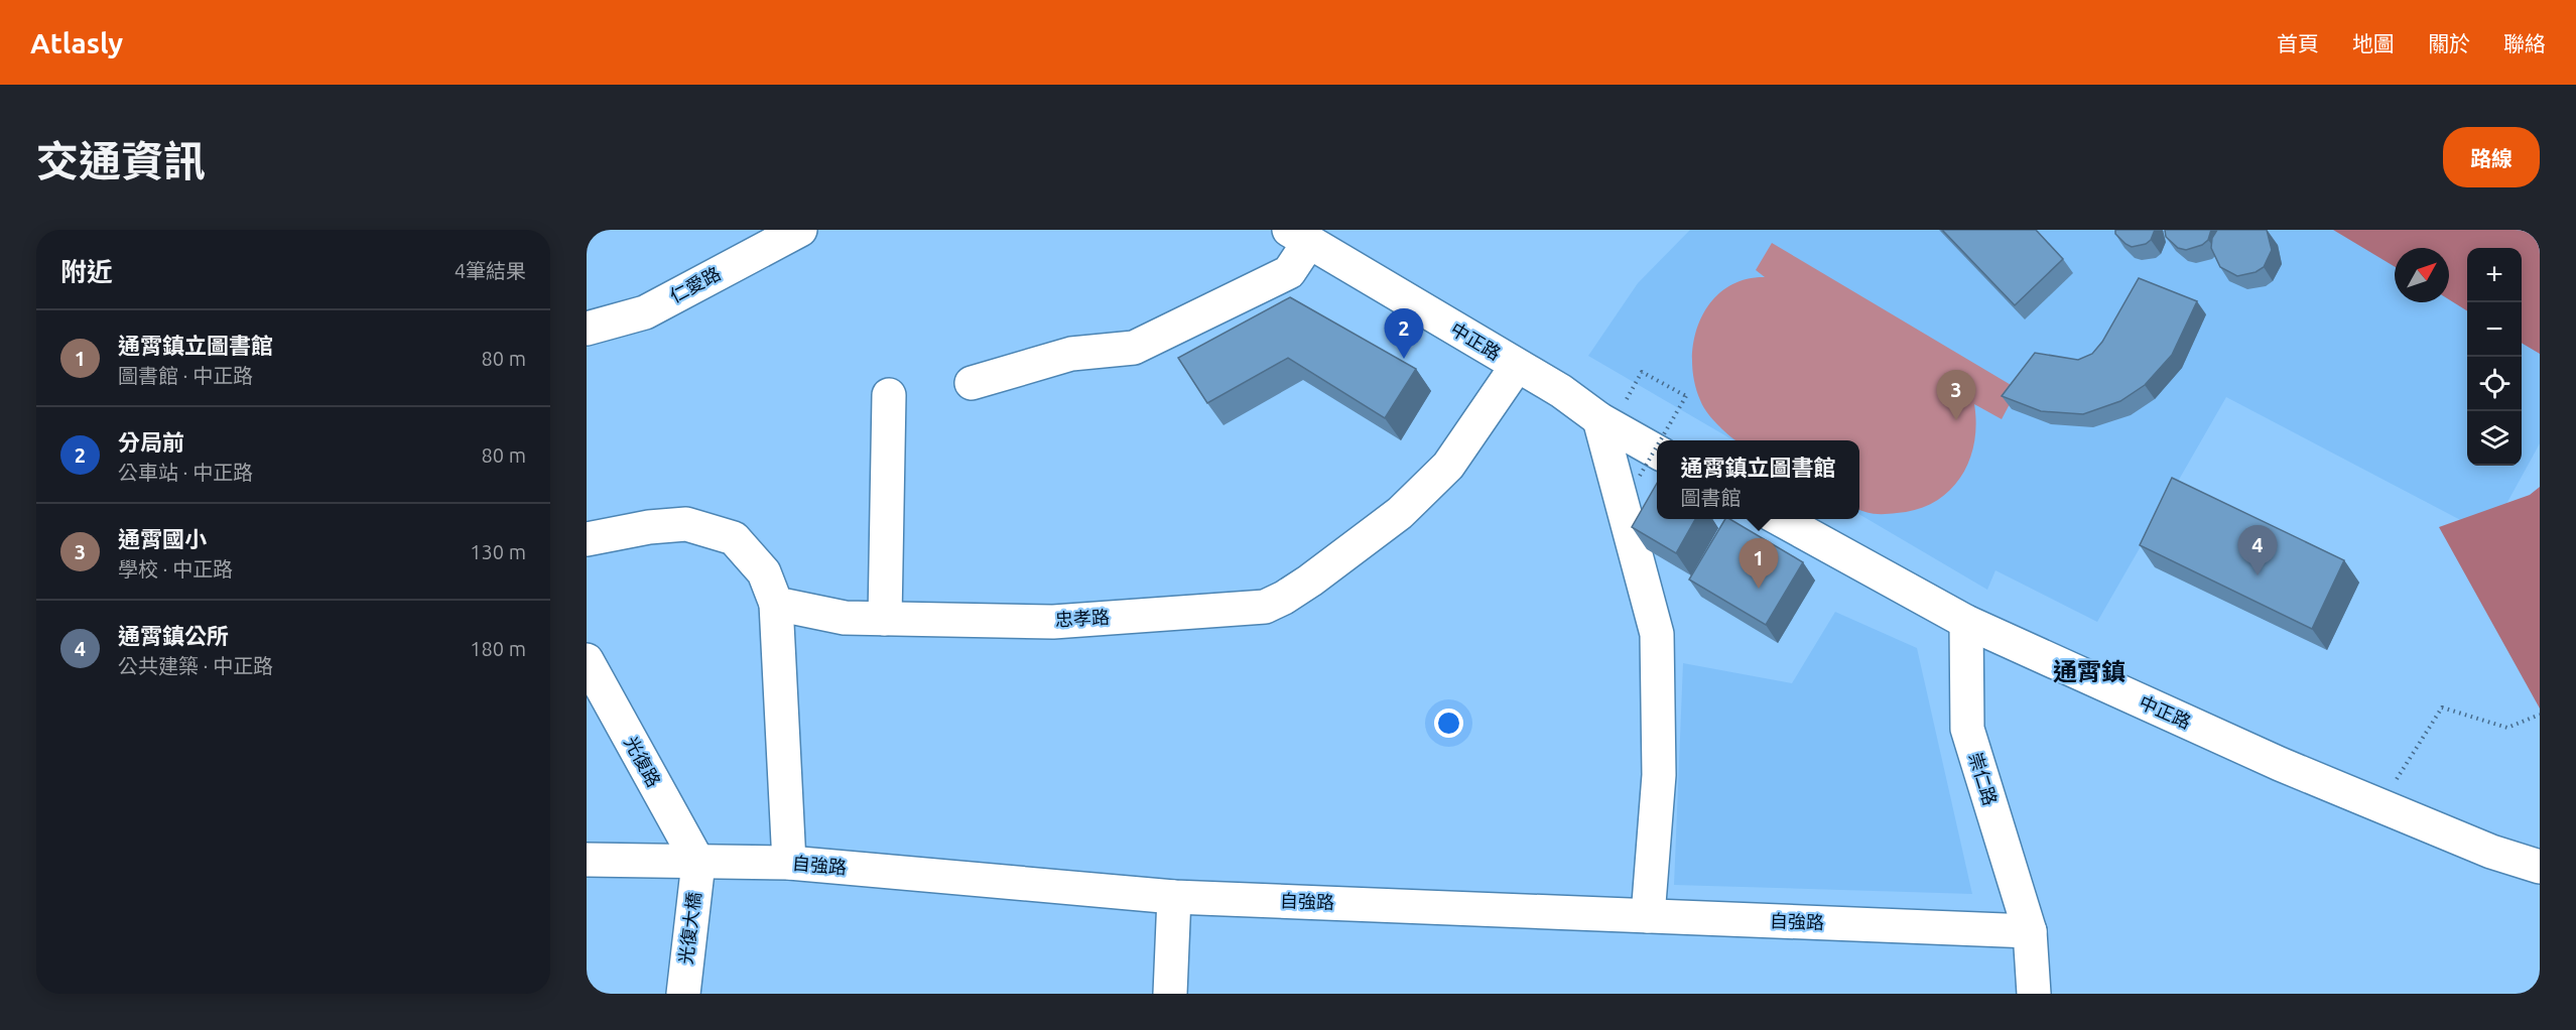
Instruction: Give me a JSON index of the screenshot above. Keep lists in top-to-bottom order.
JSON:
{
  "streets": {
    "street": [
      "仁愛路",
      "中正路",
      "忠孝路",
      "光復路",
      "崇仁路",
      "自強路",
      "光復大橋"
    ]
  },
  "crossings": [
    ["中正路", "忠孝路"],
    ["中正路", "崇仁路"],
    ["光復路", "自強路"],
    ["光復路", "光復大橋"],
    ["崇仁路", "自強路"],
    ["自強路", "光復大橋"]
  ],
  "districts": ["通霄鎮"],
  "north": "top right",
  "page": {
    "header": "Atlasly",
    "nav": [
      "首頁",
      "地圖",
      "關於",
      "聯絡"
    ],
    "title": "交通資訊",
    "buttons": "路線",
    "heading": ["附近", "4筆結果"],
    "map_buttons": ["+", "−"],
    "list": [
      {
        "mark": "1",
        "name": "通霄鎮立圖書館",
        "note": "圖書館 · 中正路",
        "value": "80 m"
      },
      {
        "mark": "2",
        "name": "分局前",
        "note": "公車站 · 中正路",
        "value": "80 m"
      },
      {
        "mark": "3",
        "name": "通霄國小",
        "note": "學校 · 中正路",
        "value": "130 m"
      },
      {
        "mark": "4",
        "name": "通霄鎮公所",
        "note": "公共建築 · 中正路",
        "value": "180 m"
      }
    ],
    "pins": [
      "2",
      "3",
      "4",
      "1"
    ],
    "popup": ["通霄鎮立圖書館", "圖書館"]
  }
}
